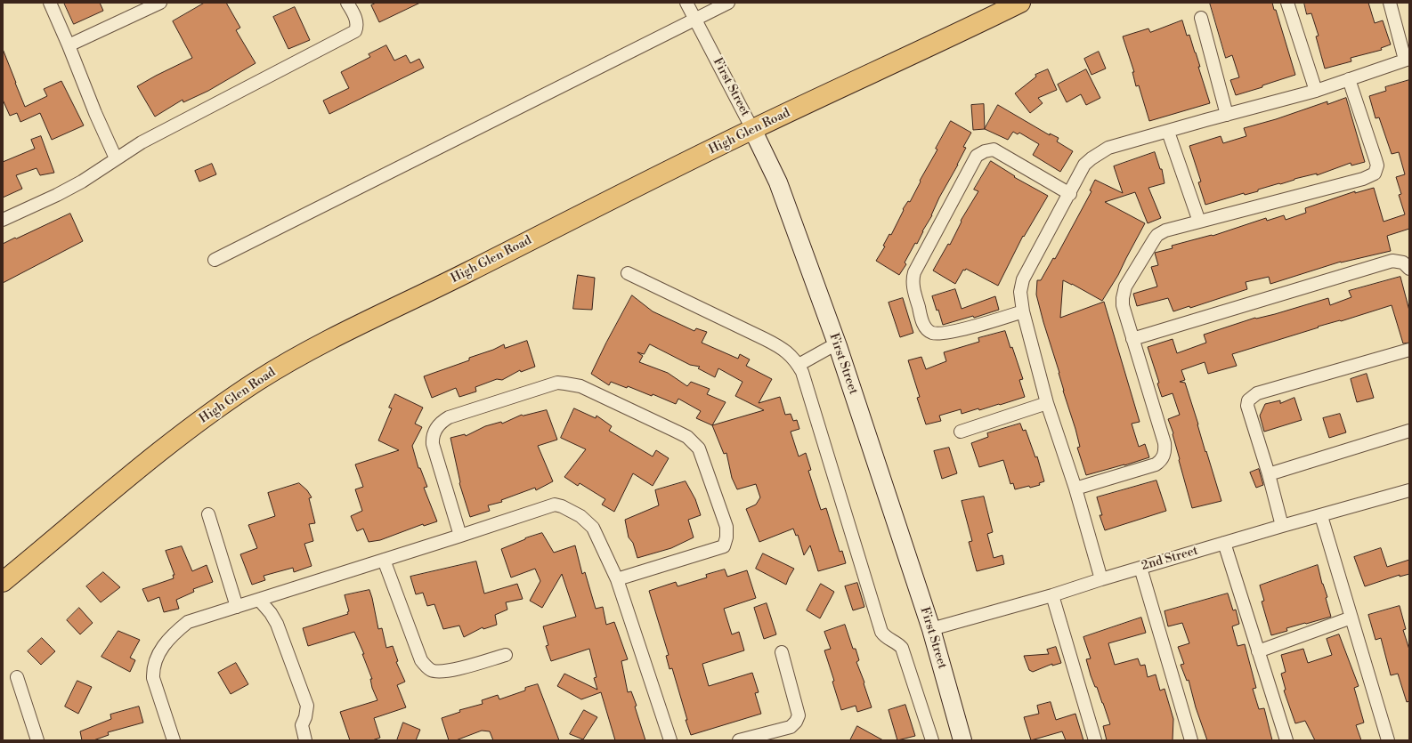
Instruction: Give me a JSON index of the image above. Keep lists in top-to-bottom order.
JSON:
{
  "streets": {
    "main road": ["High Glen Road"],
    "street": ["First Street", "2nd Street"]
  },
  "crossings": [
    ["First Street", "High Glen Road"],
    ["First Street", "2nd Street"]
  ]
}
